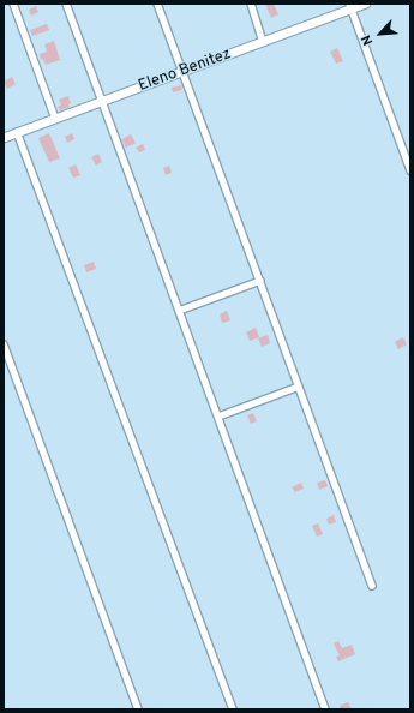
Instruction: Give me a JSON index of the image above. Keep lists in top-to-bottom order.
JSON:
{
  "streets": {
    "street": ["Eleno Benitez"]
  },
  "north": "bottom left"
}
